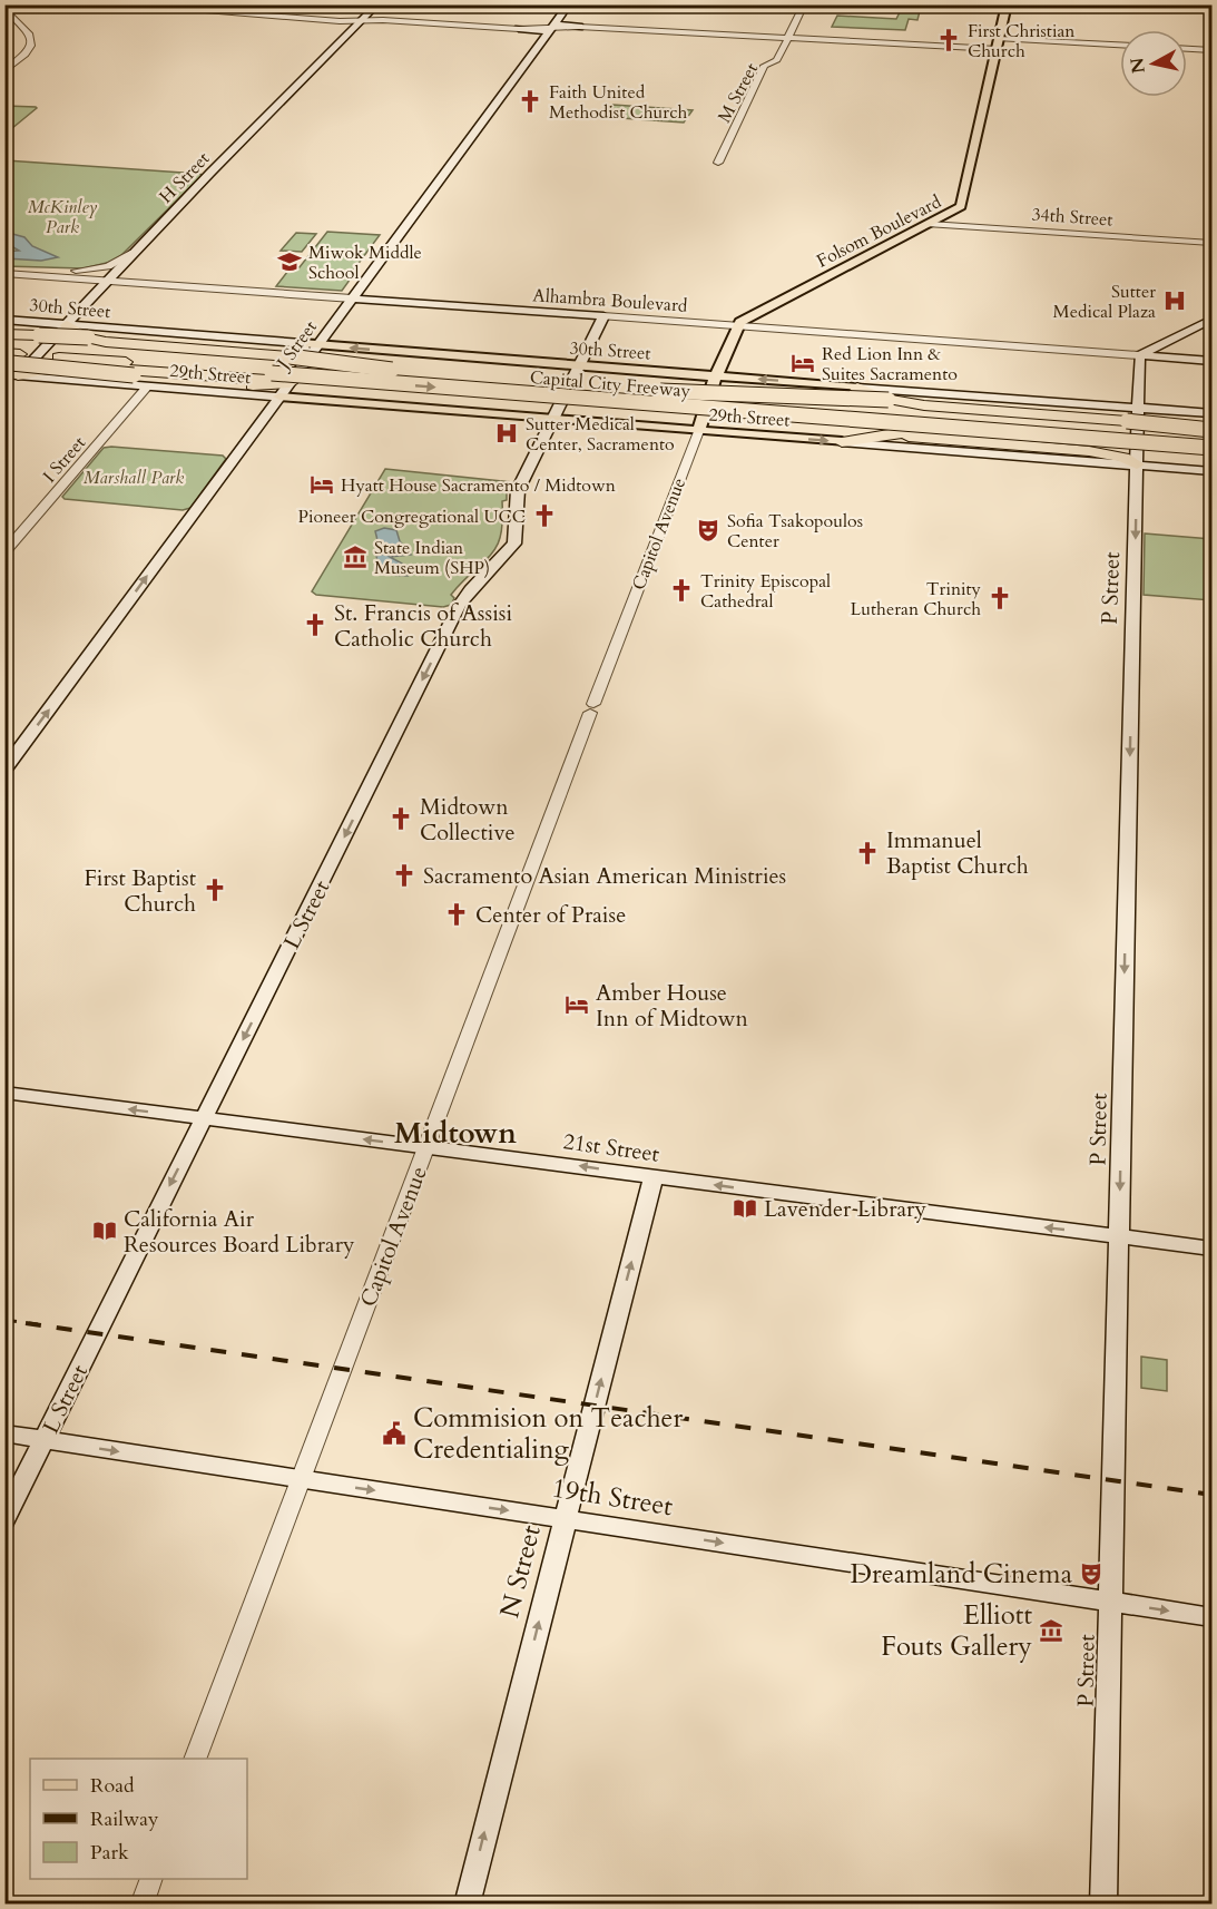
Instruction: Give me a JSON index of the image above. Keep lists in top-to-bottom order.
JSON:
{
  "streets": {
    "highway": ["Capital City Freeway"],
    "main road": [
      "H Street",
      "Folsom Boulevard",
      "Alhambra Boulevard",
      "30th Street",
      "J Street",
      "29th Street",
      "Capitol Avenue",
      "P Street",
      "L Street",
      "21st Street",
      "19th Street",
      "N Street"
    ],
    "street": ["M Street", "34th Street", "I Street"]
  },
  "crossings": [
    ["H Street", "Alhambra Boulevard"],
    ["H Street", "30th Street"],
    ["H Street", "29th Street"],
    ["H Street", "Capital City Freeway"],
    ["34th Street", "Folsom Boulevard"],
    ["Folsom Boulevard", "Alhambra Boulevard"],
    ["Folsom Boulevard", "Capitol Avenue"],
    ["Alhambra Boulevard", "J Street"],
    ["Alhambra Boulevard", "Capitol Avenue"],
    ["Alhambra Boulevard", "P Street"],
    ["Alhambra Boulevard", "L Street"],
    ["30th Street", "J Street"],
    ["30th Street", "Capitol Avenue"],
    ["30th Street", "L Street"],
    ["J Street", "29th Street"],
    ["29th Street", "Capital City Freeway"],
    ["29th Street", "I Street"],
    ["29th Street", "Capitol Avenue"],
    ["29th Street", "P Street"],
    ["29th Street", "L Street"],
    ["Capitol Avenue", "21st Street"],
    ["Capitol Avenue", "19th Street"],
    ["P Street", "21st Street"],
    ["P Street", "19th Street"],
    ["L Street", "21st Street"],
    ["L Street", "19th Street"],
    ["21st Street", "N Street"],
    ["19th Street", "N Street"]
  ],
  "one_way": [
    "30th Street",
    "J Street",
    "P Street",
    "L Street",
    "21st Street",
    "19th Street",
    "N Street"
  ],
  "districts": ["Midtown"],
  "parks": ["McKinley Park", "Marshall Park"],
  "places": {
    "church": [
      "First Christian Church",
      "Faith United Methodist Church",
      "Pioneer Congregational UCC",
      "Trinity Episcopal Cathedral",
      "Trinity Lutheran Church",
      "St. Francis of Assisi Catholic Church",
      "Midtown Collective",
      "Immanuel Baptist Church",
      "Sacramento Asian American Ministries",
      "First Baptist Church",
      "Center of Praise"
    ],
    "school or university": ["Miwok Middle School"],
    "hospital": ["Sutter Medical Plaza", "Sutter Medical Center, Sacramento"],
    "hotel": ["Red Lion Inn & Suites Sacramento", "Hyatt House Sacramento / Midtown", "Amber House Inn of Midtown"],
    "theatre": ["Sofia Tsakopoulos Center", "Dreamland Cinema"],
    "museum": ["State Indian Museum (SHP)", "Elliott Fouts Gallery"],
    "library": ["Lavender Library", "California Air Resources Board Library"],
    "public building": ["Commision on Teacher Credentialing"]
  },
  "legend": ["Road", "Railway", "Park"],
  "north": "left"
}
